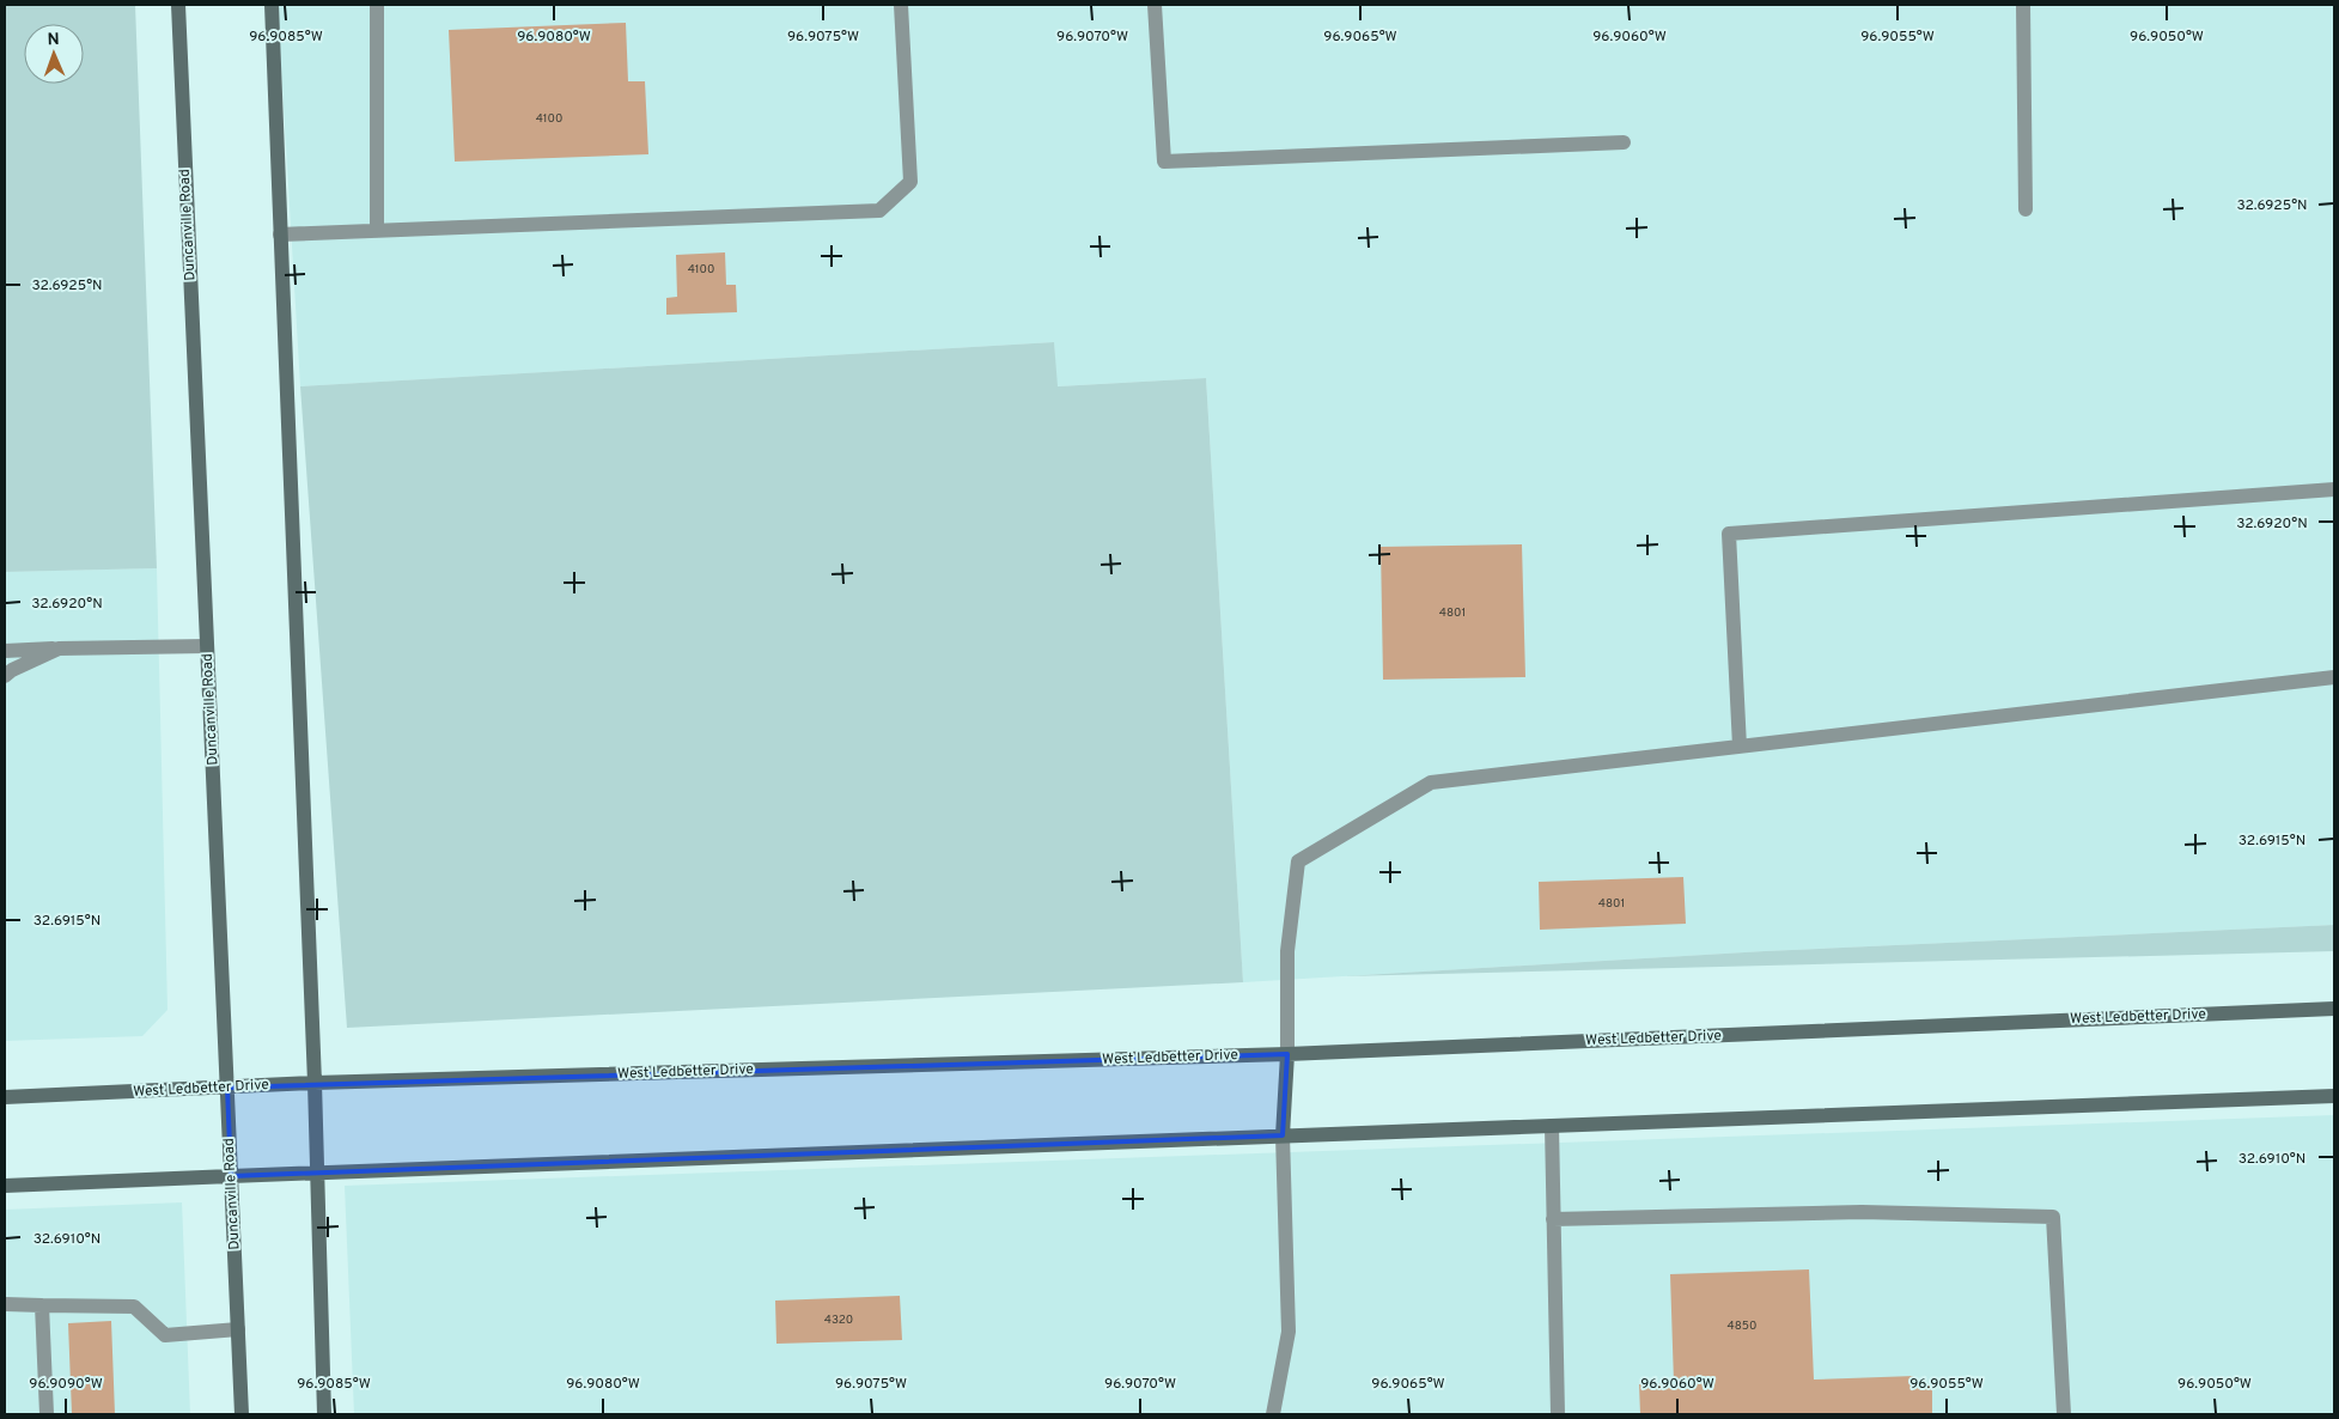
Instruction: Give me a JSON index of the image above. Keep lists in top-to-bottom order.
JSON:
{
  "streets": {
    "main road": ["Duncanville Road", "West Ledbetter Drive"]
  },
  "crossings": [
    ["Duncanville Road", "West Ledbetter Drive"]
  ],
  "house_numbers": [
    "4100",
    "4100",
    "4801",
    "4801",
    "4320",
    "4850"
  ],
  "north": "top",
  "coordinates": [
    "96.9085°W",
    "96.9080°W",
    "96.9075°W",
    "96.9070°W",
    "96.9065°W",
    "96.9060°W",
    "96.9055°W",
    "96.9050°W",
    "32.6925°N",
    "32.6920°N",
    "32.6915°N",
    "32.6910°N",
    "96.9090°W"
  ]
}
